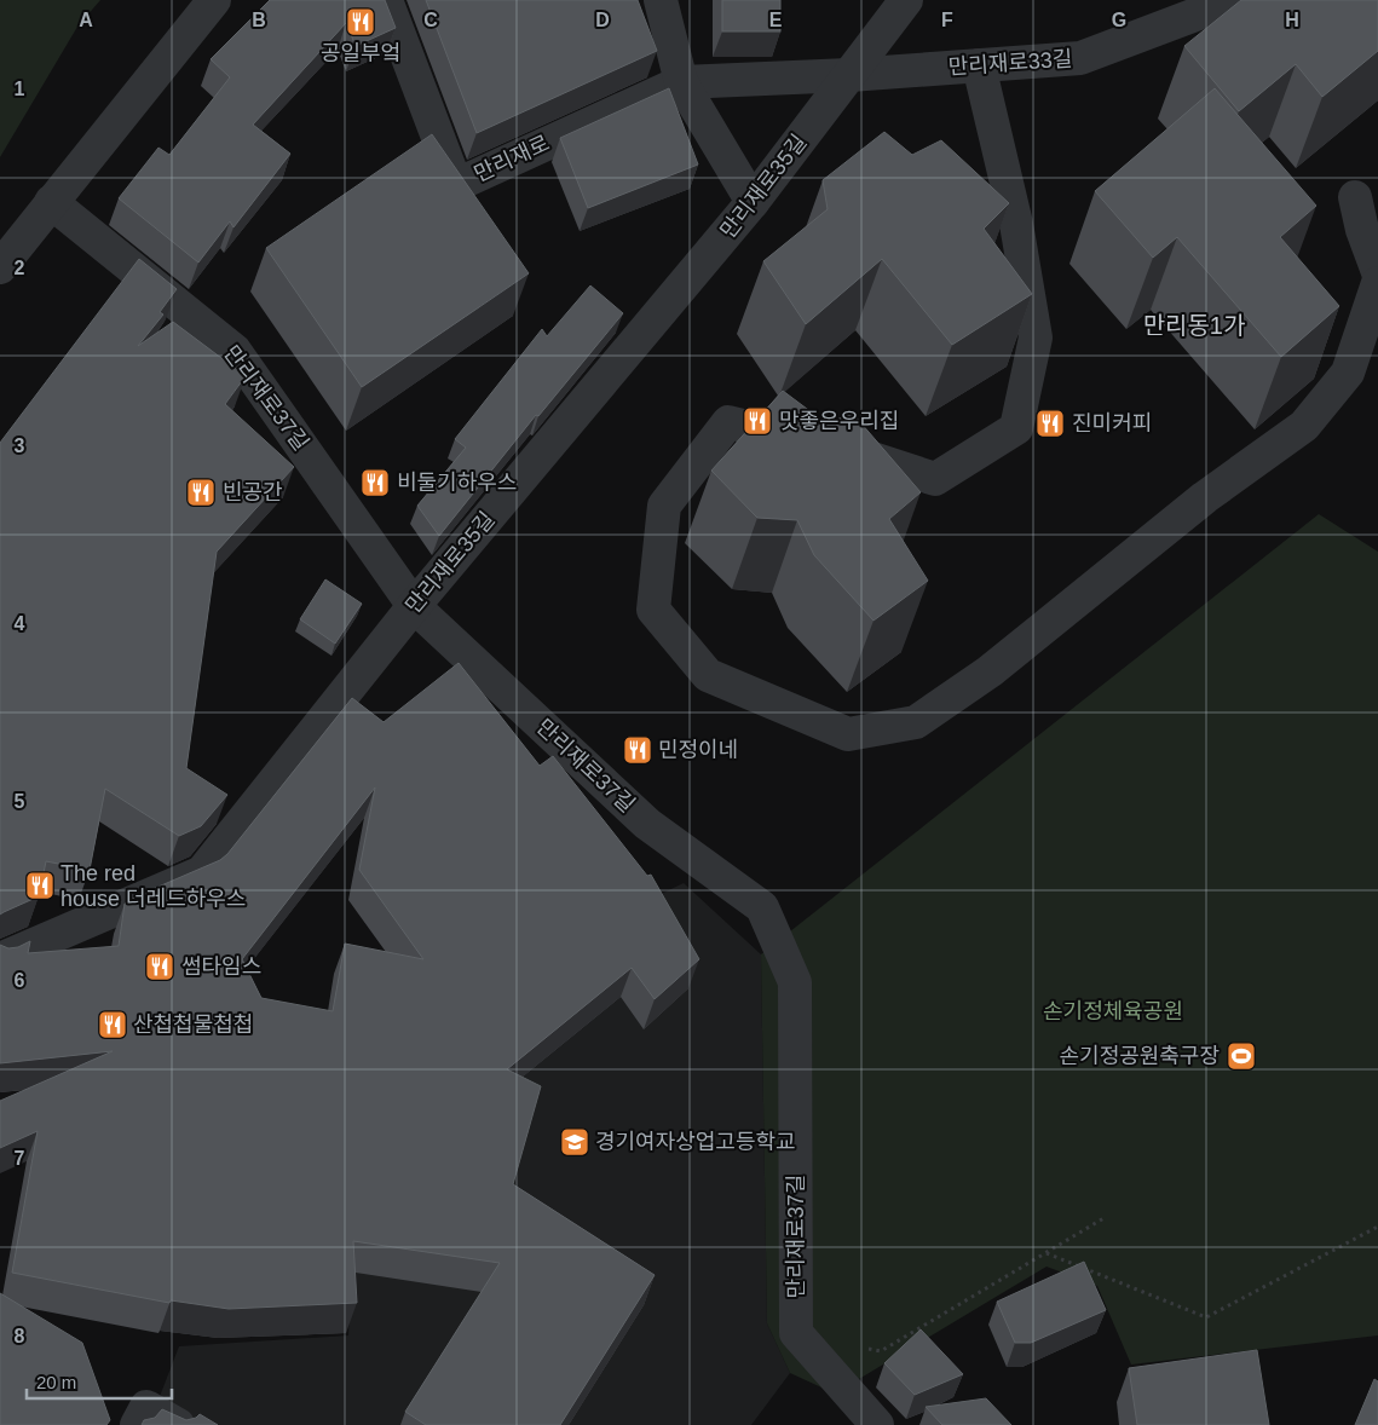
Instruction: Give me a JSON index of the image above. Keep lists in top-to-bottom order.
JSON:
{
  "streets": {
    "street": [
      "만리재로33길",
      "만리재로",
      "만리재로35길",
      "만리재로37길"
    ]
  },
  "crossings": [
    ["만리재로33길", "만리재로"],
    ["만리재로33길", "만리재로35길"],
    ["만리재로35길", "만리재로37길"]
  ],
  "districts": ["만리동1가"],
  "parks": ["손기정체육공원"],
  "places": {
    "restaurant": [
      "공일부엌",
      "맛좋은우리집",
      "진미커피",
      "비둘기하우스",
      "빈공간",
      "민정이네",
      "The red house 더레드하우스",
      "썸타임스",
      "산첩첩물첩첩"
    ],
    "sports": ["손기정공원축구장"],
    "school or university": ["경기여자상업고등학교"]
  },
  "scale_bar": "20 m",
  "grid": {
    "columns": [
      "A",
      "B",
      "C",
      "D",
      "E",
      "F",
      "G",
      "H"
    ],
    "rows": [
      "1",
      "2",
      "3",
      "4",
      "5",
      "6",
      "7",
      "8"
    ]
  }
}
